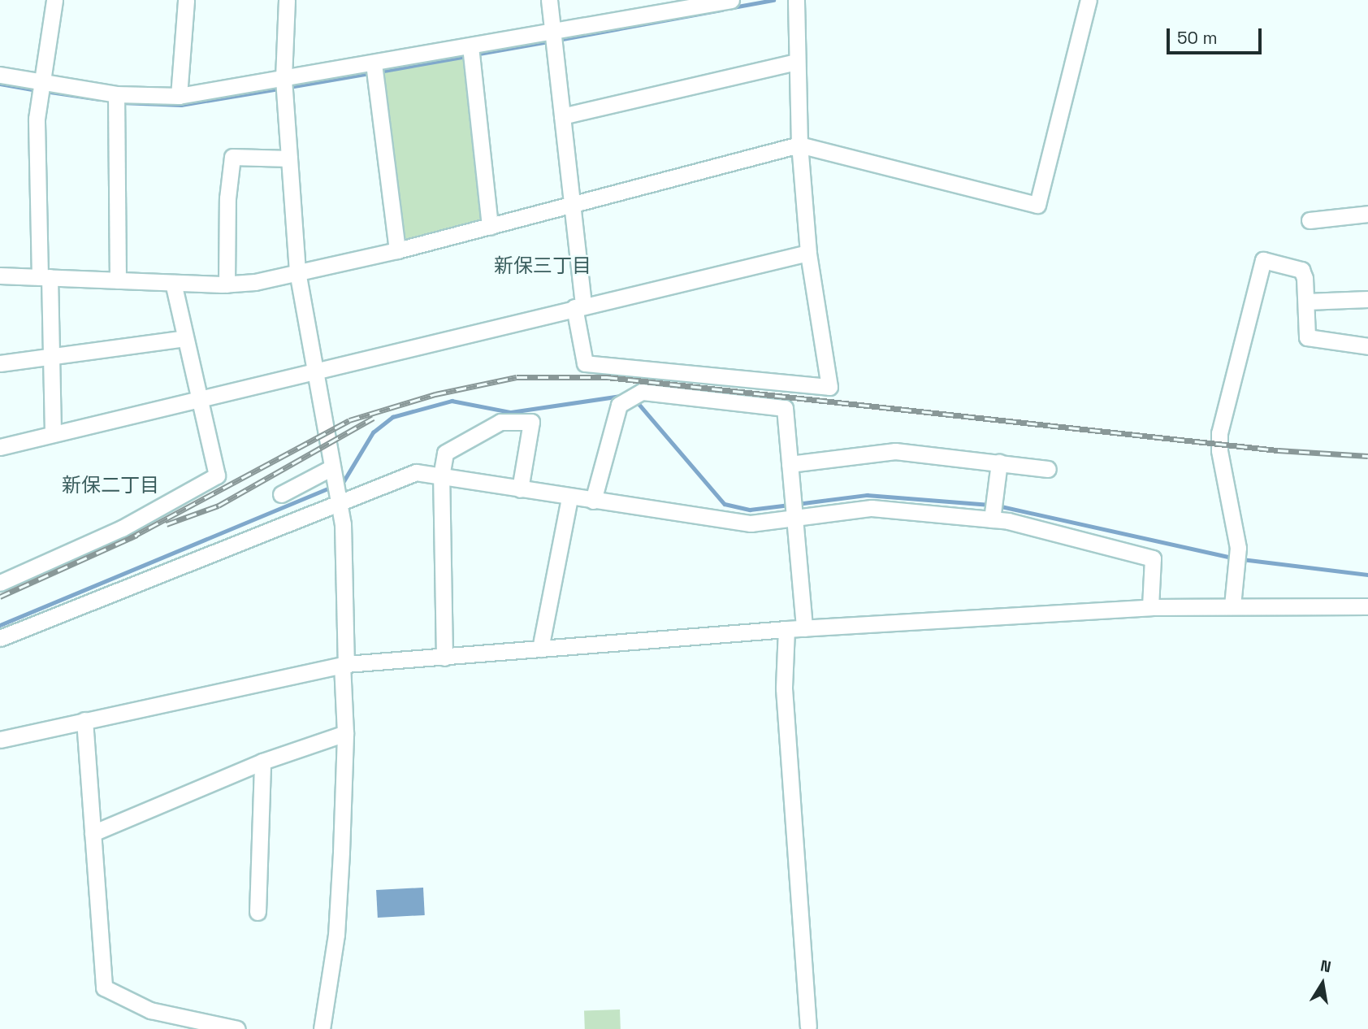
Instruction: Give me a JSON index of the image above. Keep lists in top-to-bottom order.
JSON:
{
  "districts": ["新保三丁目", "新保二丁目"],
  "scale_bar": "50 m",
  "north": "top"
}
